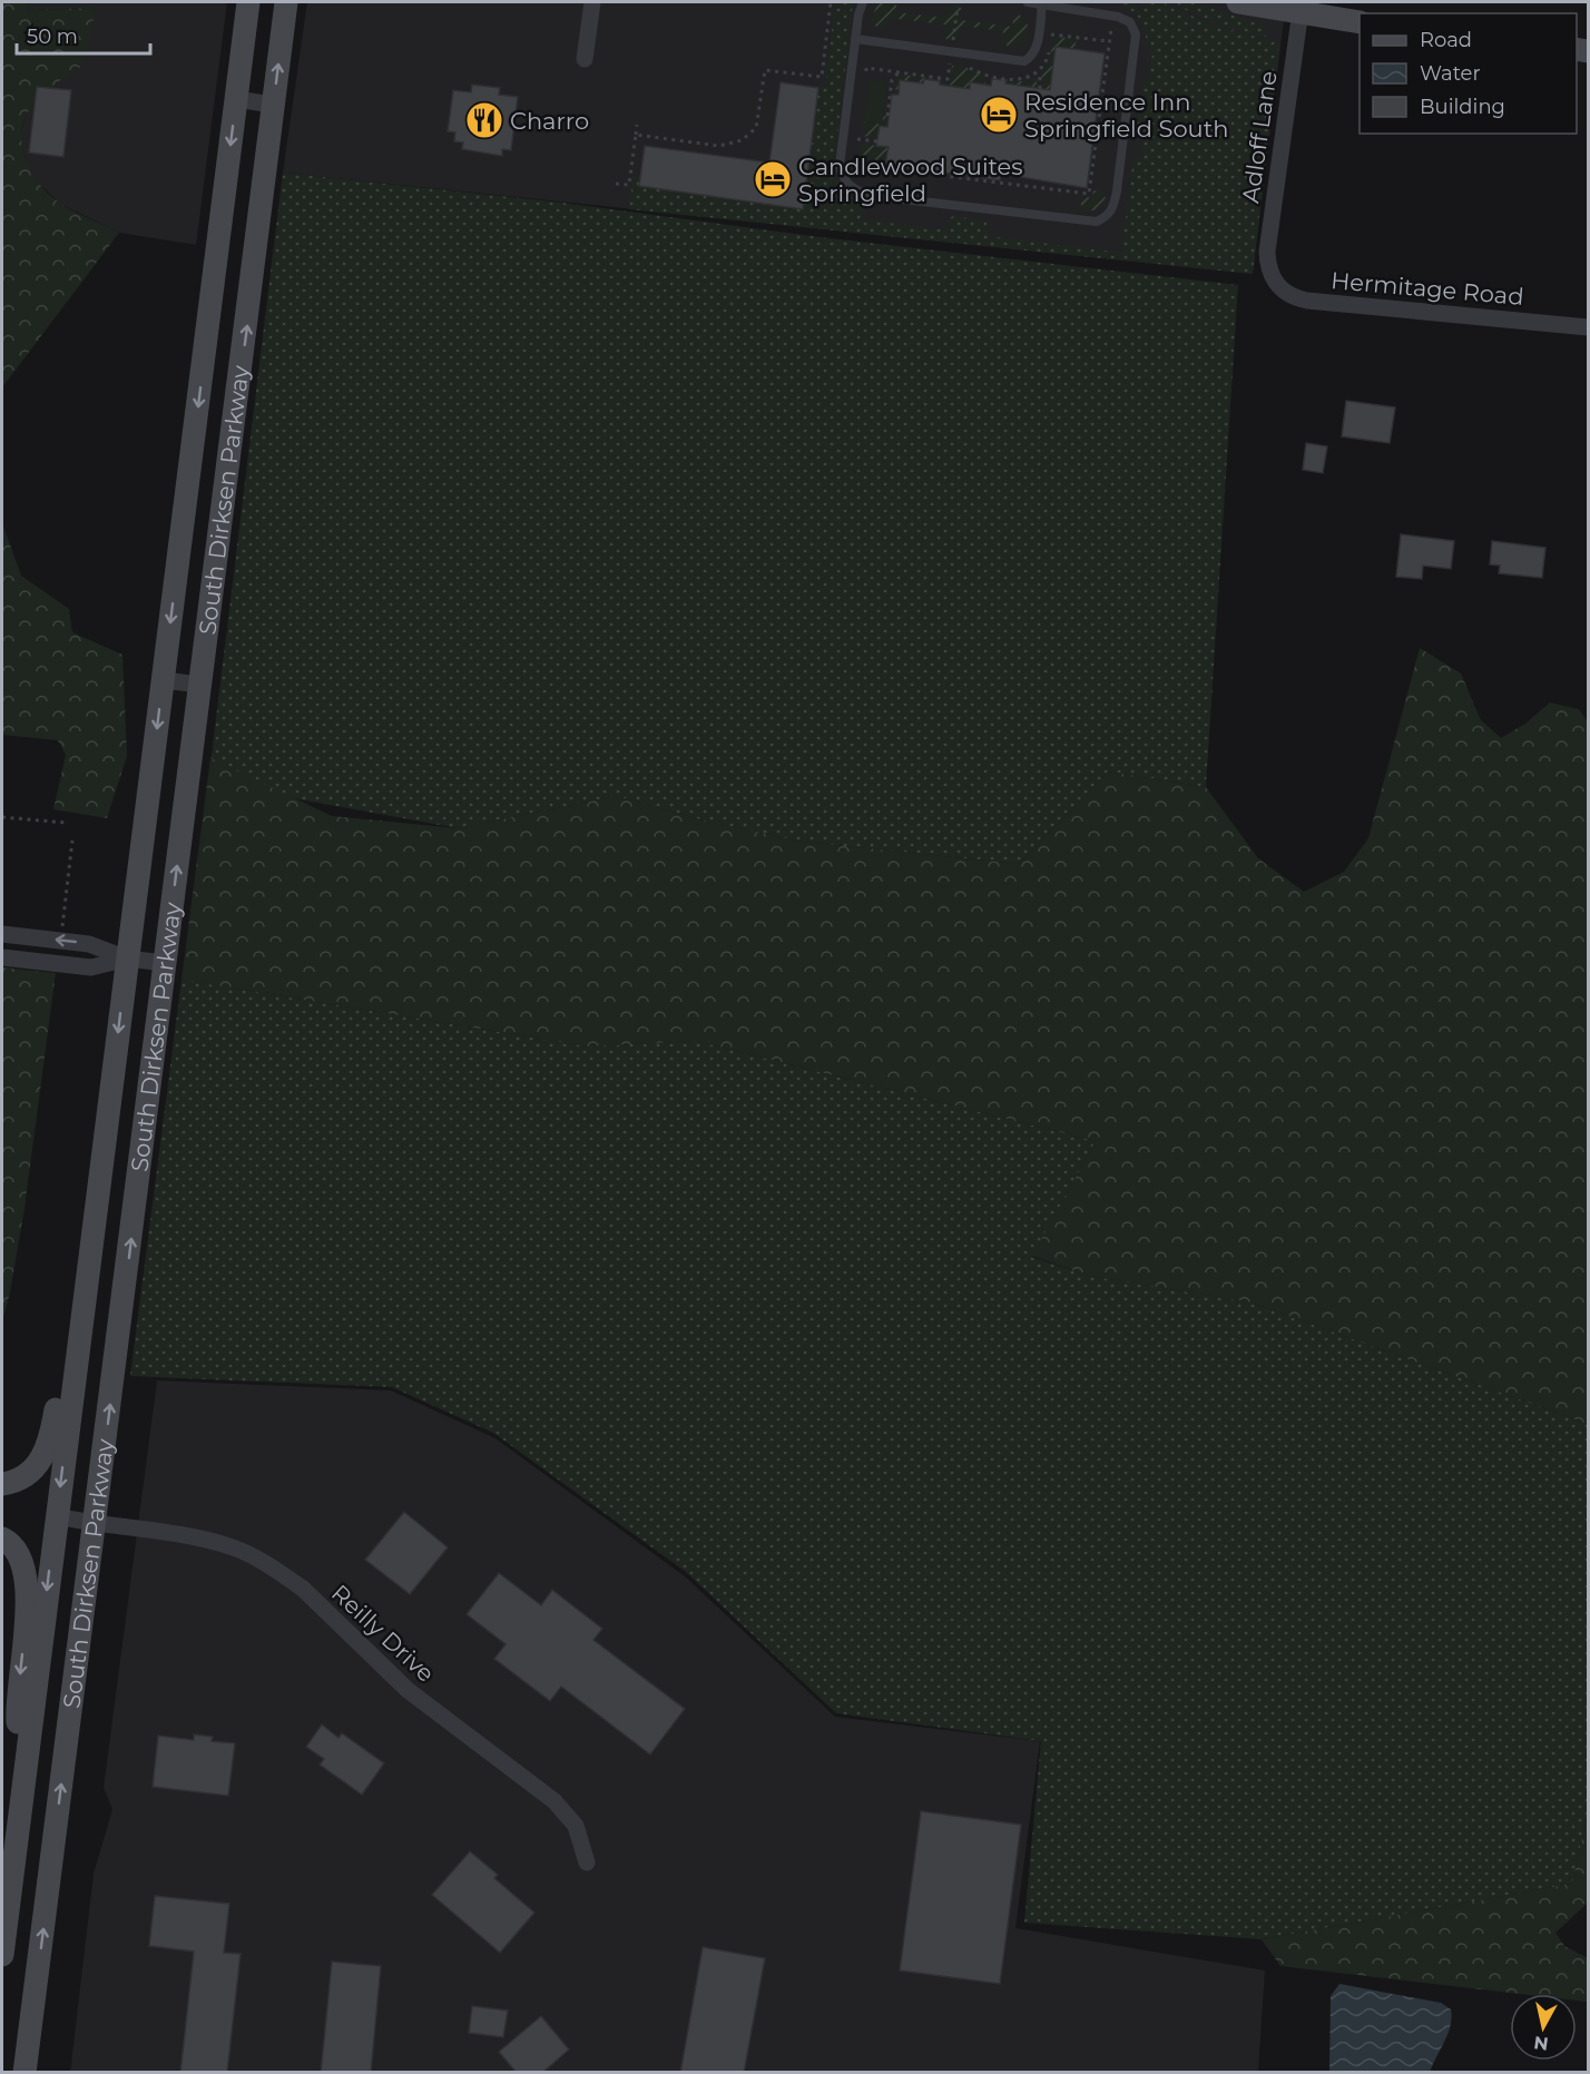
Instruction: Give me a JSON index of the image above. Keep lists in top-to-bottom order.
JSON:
{
  "streets": {
    "main road": ["South Dirksen Parkway"],
    "street": ["Adloff Lane", "Hermitage Road", "Reilly Drive"]
  },
  "crossings": [
    ["Adloff Lane", "Hermitage Road"],
    ["South Dirksen Parkway", "Reilly Drive"]
  ],
  "places": {
    "hotel": ["Residence Inn Springfield South", "Candlewood Suites Springfield"],
    "restaurant": ["Charro"]
  },
  "legend": ["Road", "Water", "Building"],
  "scale_bar": "50 m",
  "north": "bottom"
}
